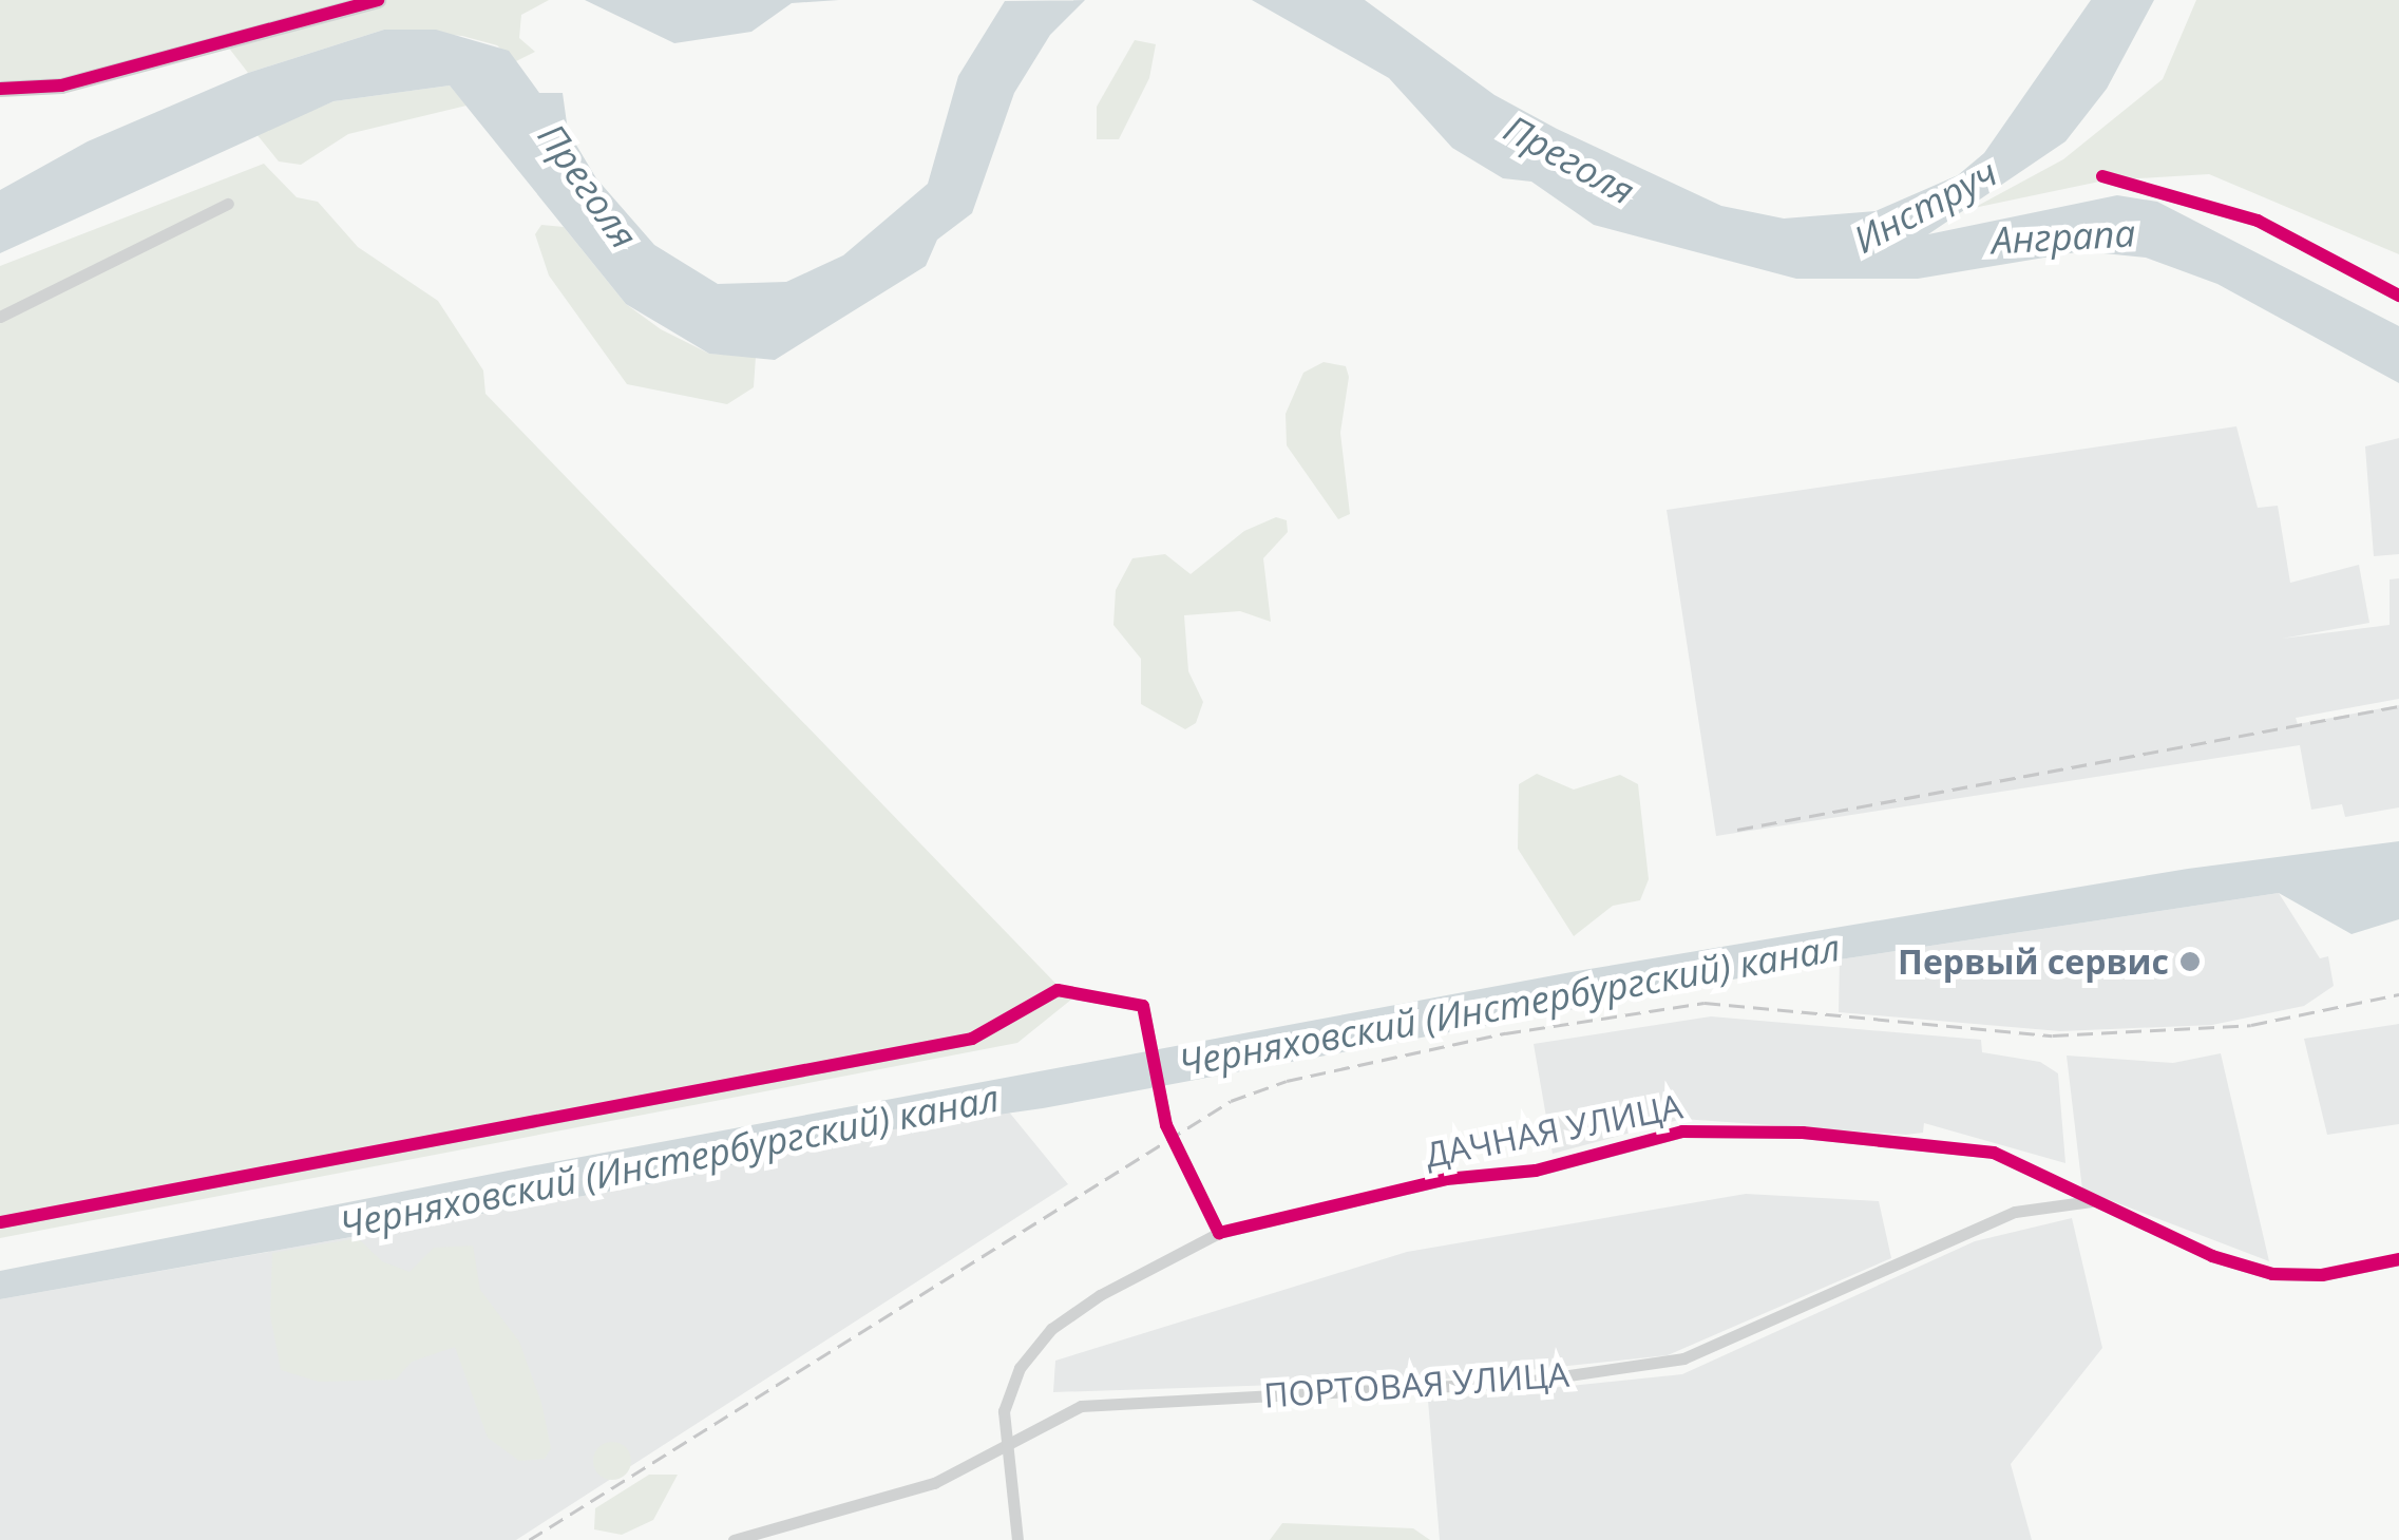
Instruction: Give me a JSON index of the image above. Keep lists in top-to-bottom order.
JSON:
{
  "streets": {
    "street": ["ДАЧНАЯ УЛИЦА", "ПОРТОВАЯ УЛИЦА"]
  },
  "crossings": [
    ["ДАЧНАЯ УЛИЦА", "ПОРТОВАЯ УЛИЦА"]
  ],
  "water": [
    "Преголя",
    "Инструч",
    "Анграпа",
    "Черняховский (Инстербургский) канал"
  ],
  "places": ["Первый сервис"]
}
